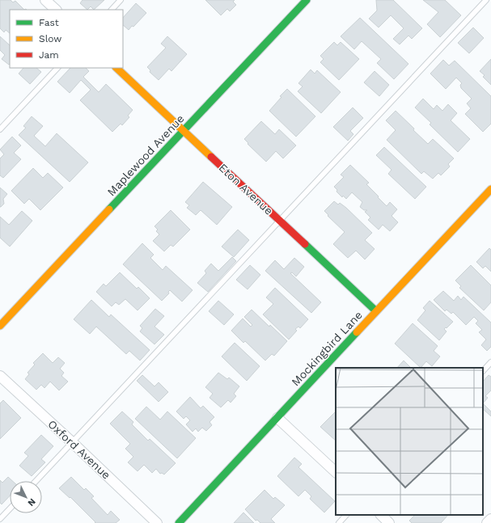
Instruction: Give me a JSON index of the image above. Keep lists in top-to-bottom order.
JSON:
{
  "streets": {
    "street": [
      "Maplewood Avenue",
      "Eton Avenue",
      "Mockingbird Lane",
      "Oxford Avenue"
    ]
  },
  "crossings": [
    ["Maplewood Avenue", "Eton Avenue"],
    ["Eton Avenue", "Mockingbird Lane"]
  ],
  "legend": ["Fast", "Slow", "Jam"],
  "north": "bottom right"
}
